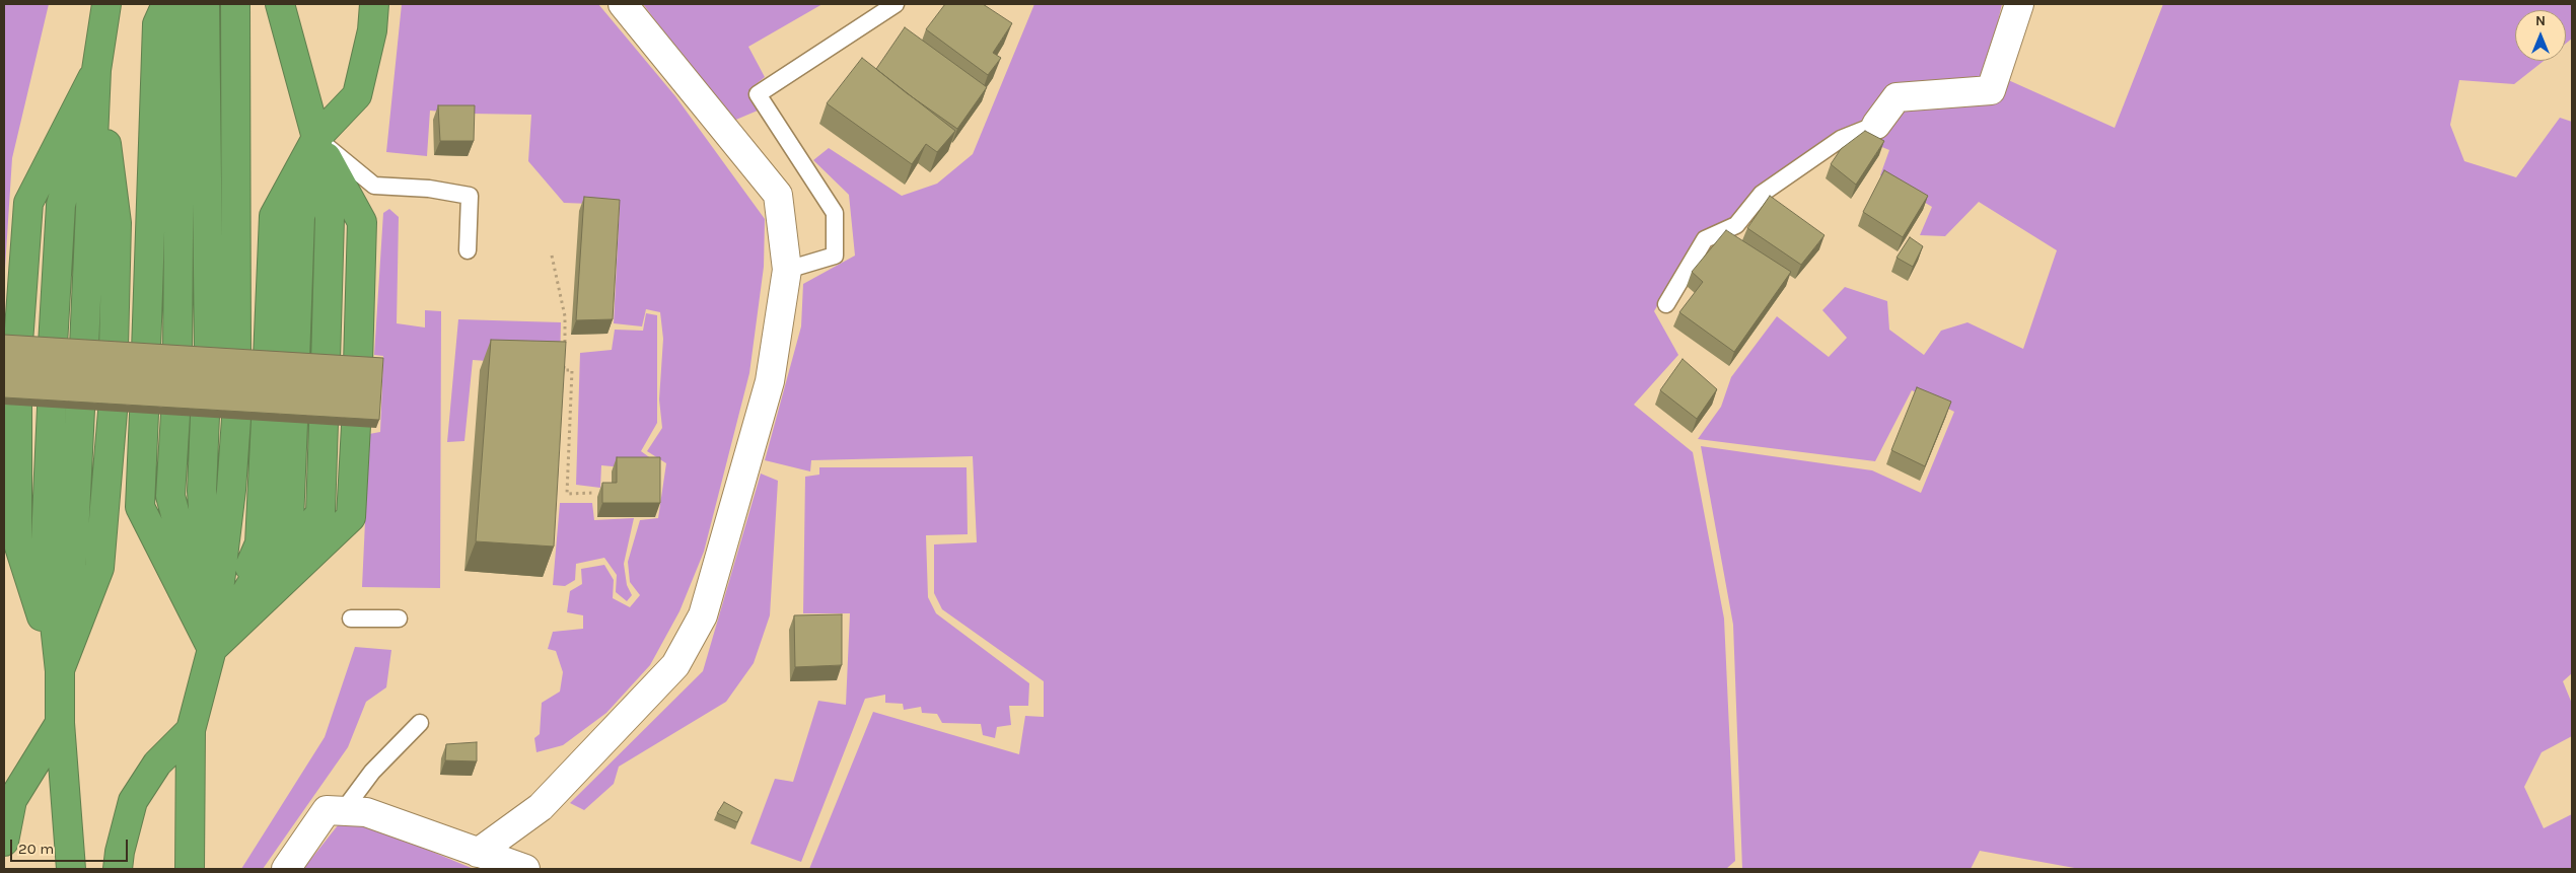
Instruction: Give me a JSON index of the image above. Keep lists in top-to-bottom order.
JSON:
{
  "scale_bar": "20 m",
  "north": "top"
}
